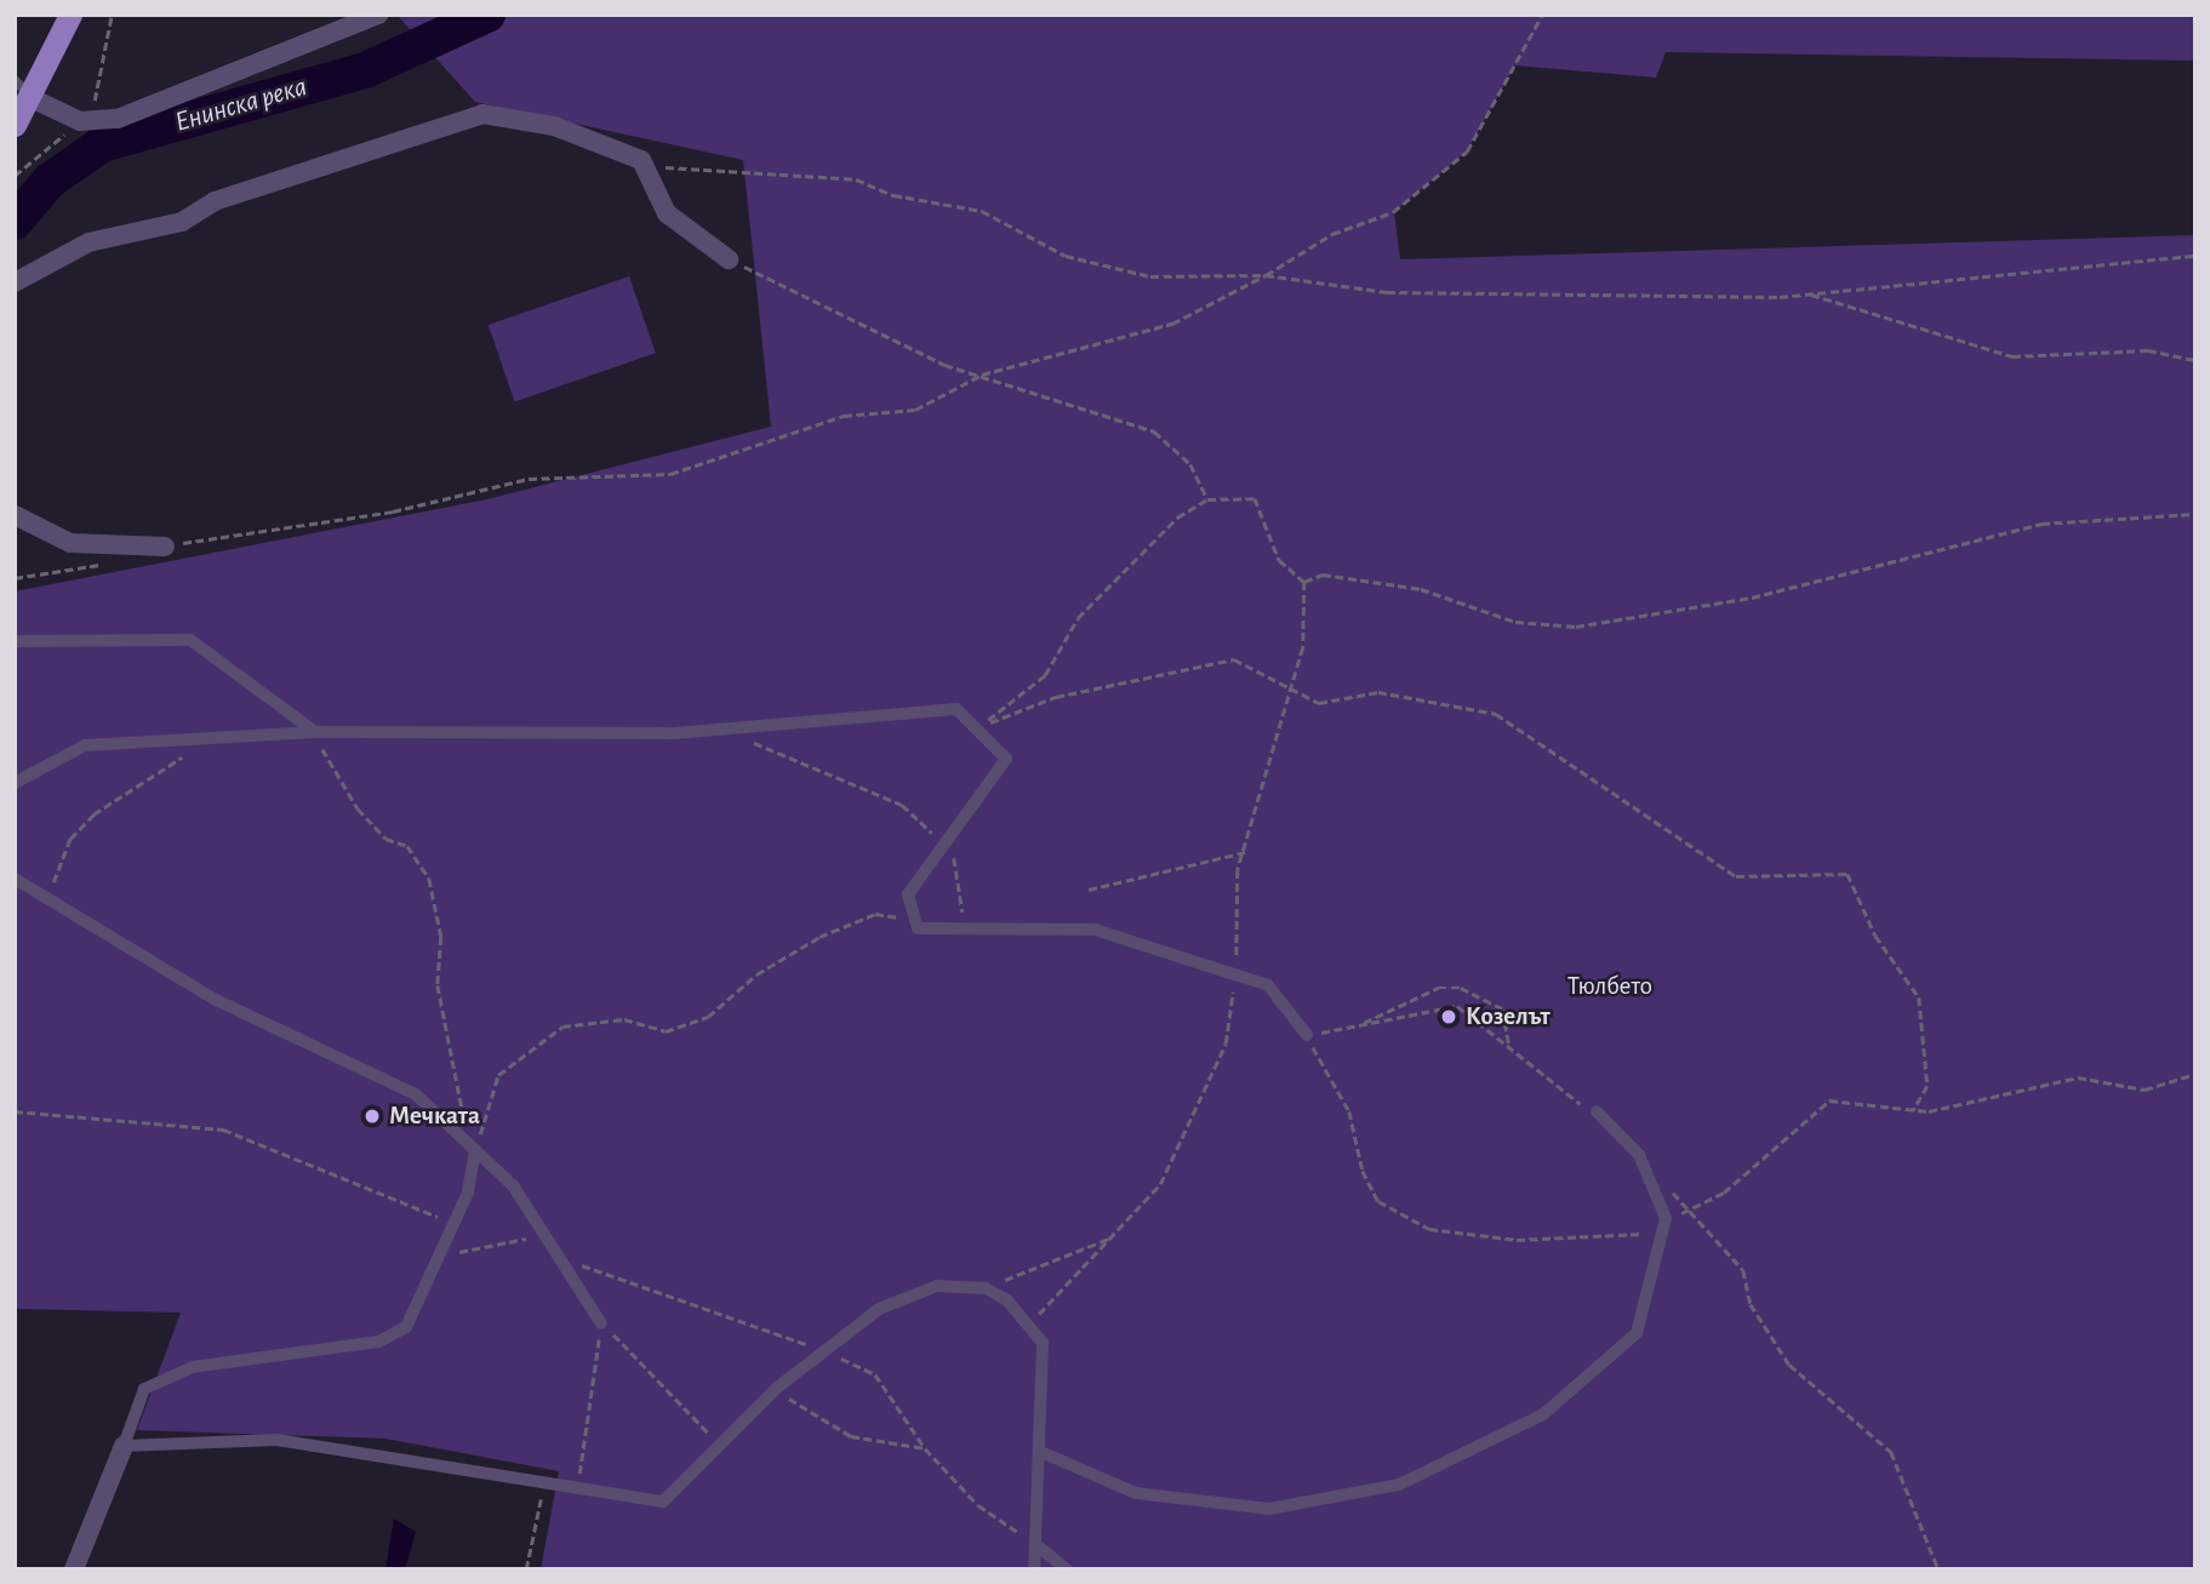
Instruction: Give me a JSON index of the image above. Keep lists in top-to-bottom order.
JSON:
{
  "water": ["Енинска река"],
  "parks": ["Тюлбето"],
  "places": ["Козелът", "Мечката"]
}
